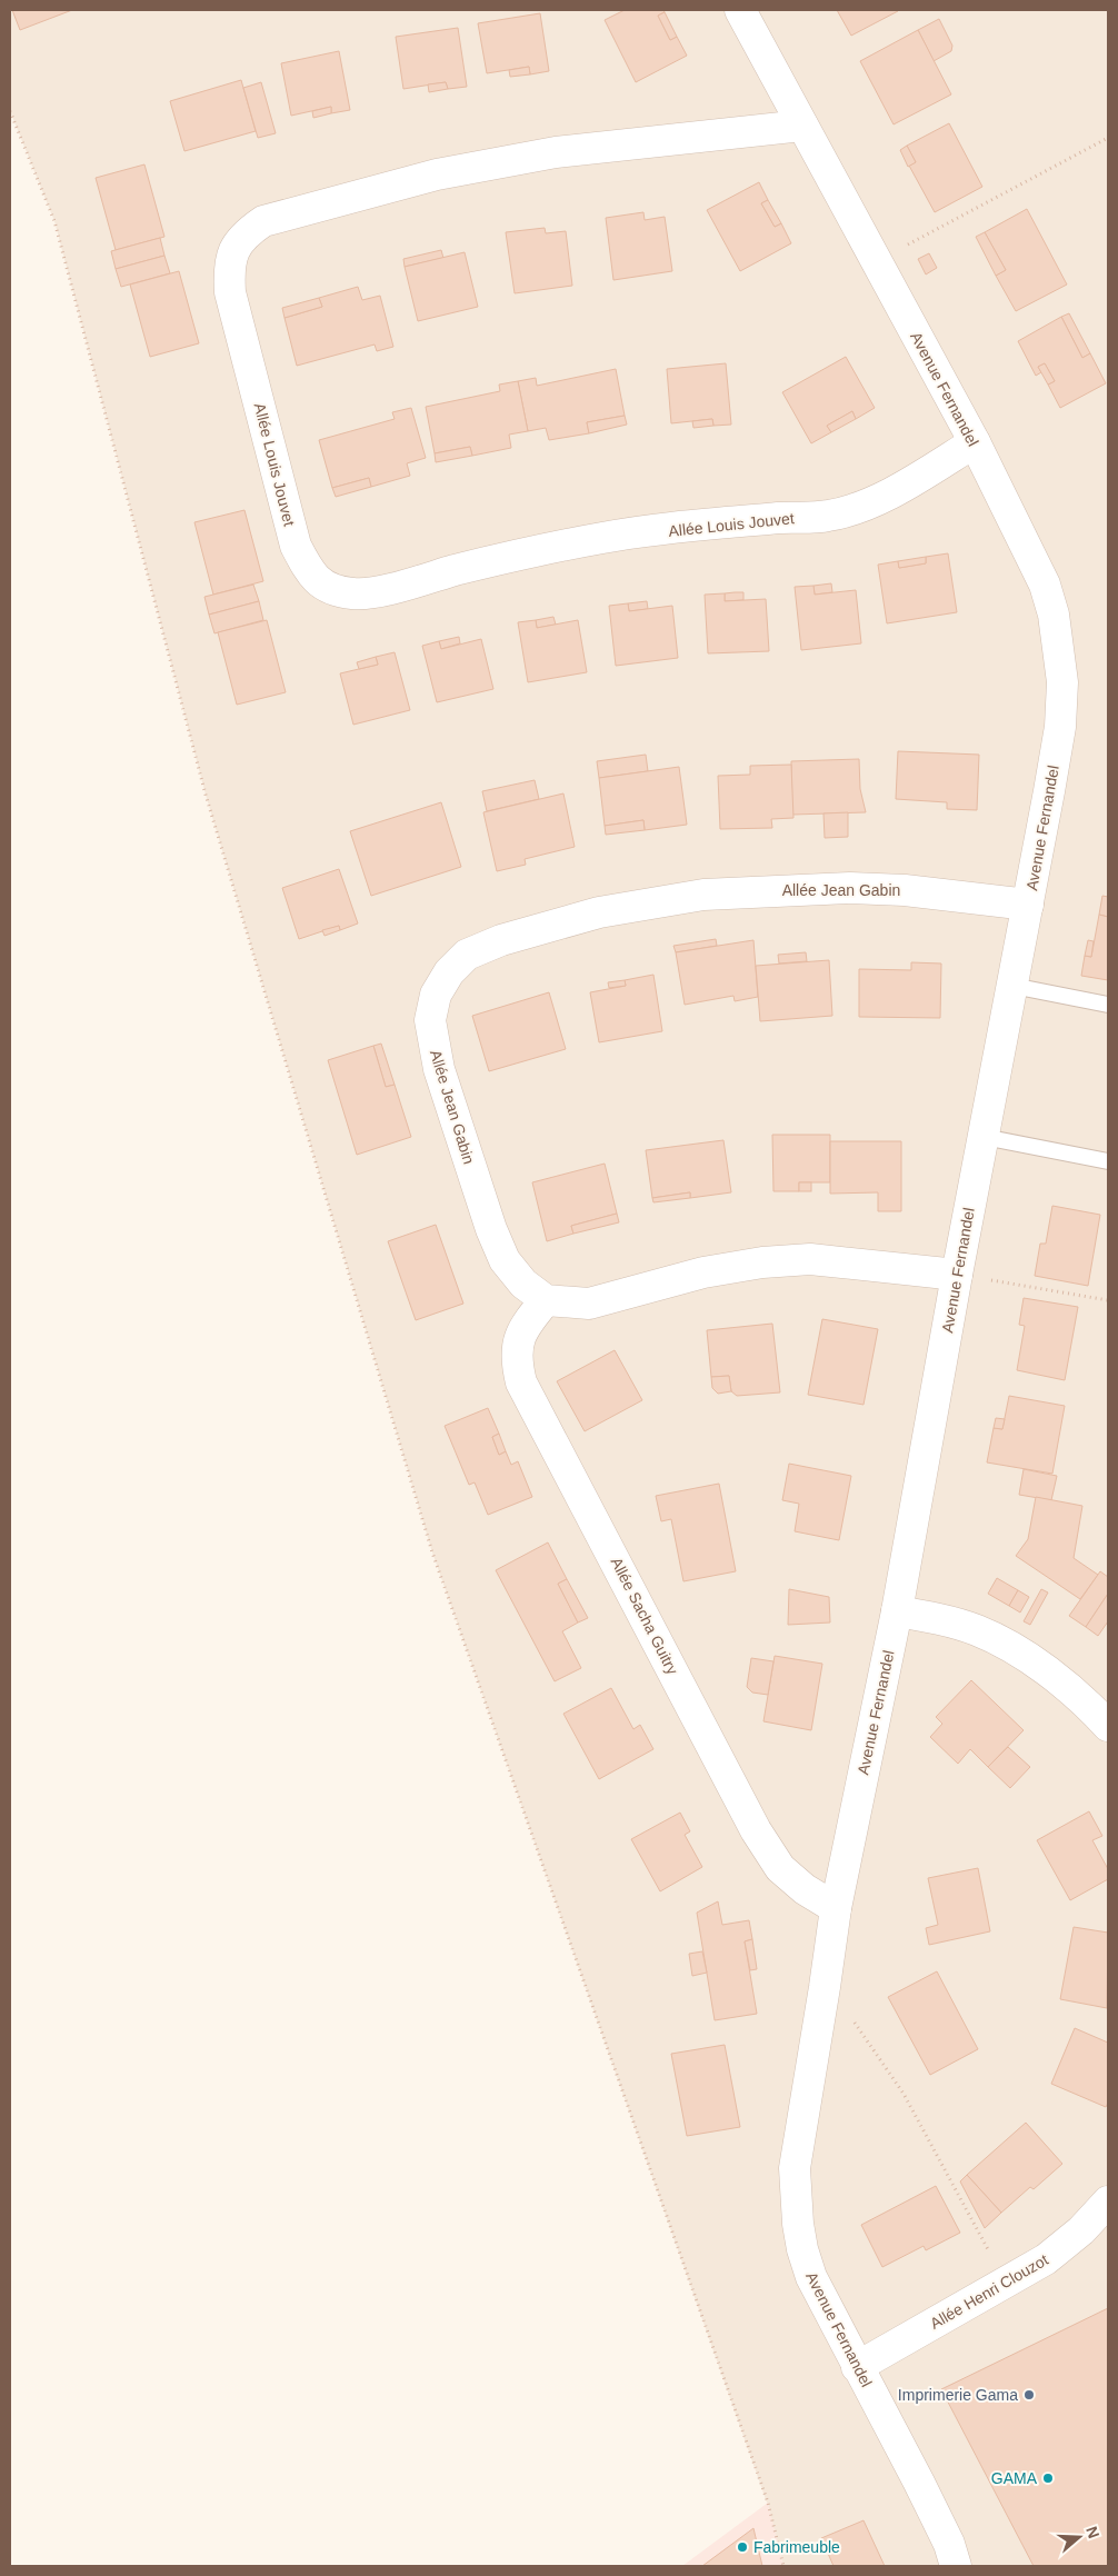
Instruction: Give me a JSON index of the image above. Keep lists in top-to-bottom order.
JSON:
{
  "streets": {
    "street": [
      "Avenue Fernandel",
      "Allée Louis Jouvet",
      "Allée Jean Gabin",
      "Allée Sacha Guitry",
      "Allée Henri Clouzot"
    ]
  },
  "crossings": [
    ["Avenue Fernandel", "Allée Louis Jouvet"],
    ["Avenue Fernandel", "Allée Jean Gabin"],
    ["Avenue Fernandel", "Allée Sacha Guitry"],
    ["Avenue Fernandel", "Allée Henri Clouzot"],
    ["Allée Jean Gabin", "Allée Sacha Guitry"]
  ],
  "places": ["Imprimerie Gama", "GAMA", "Fabrimeuble"],
  "north": "right"
}
